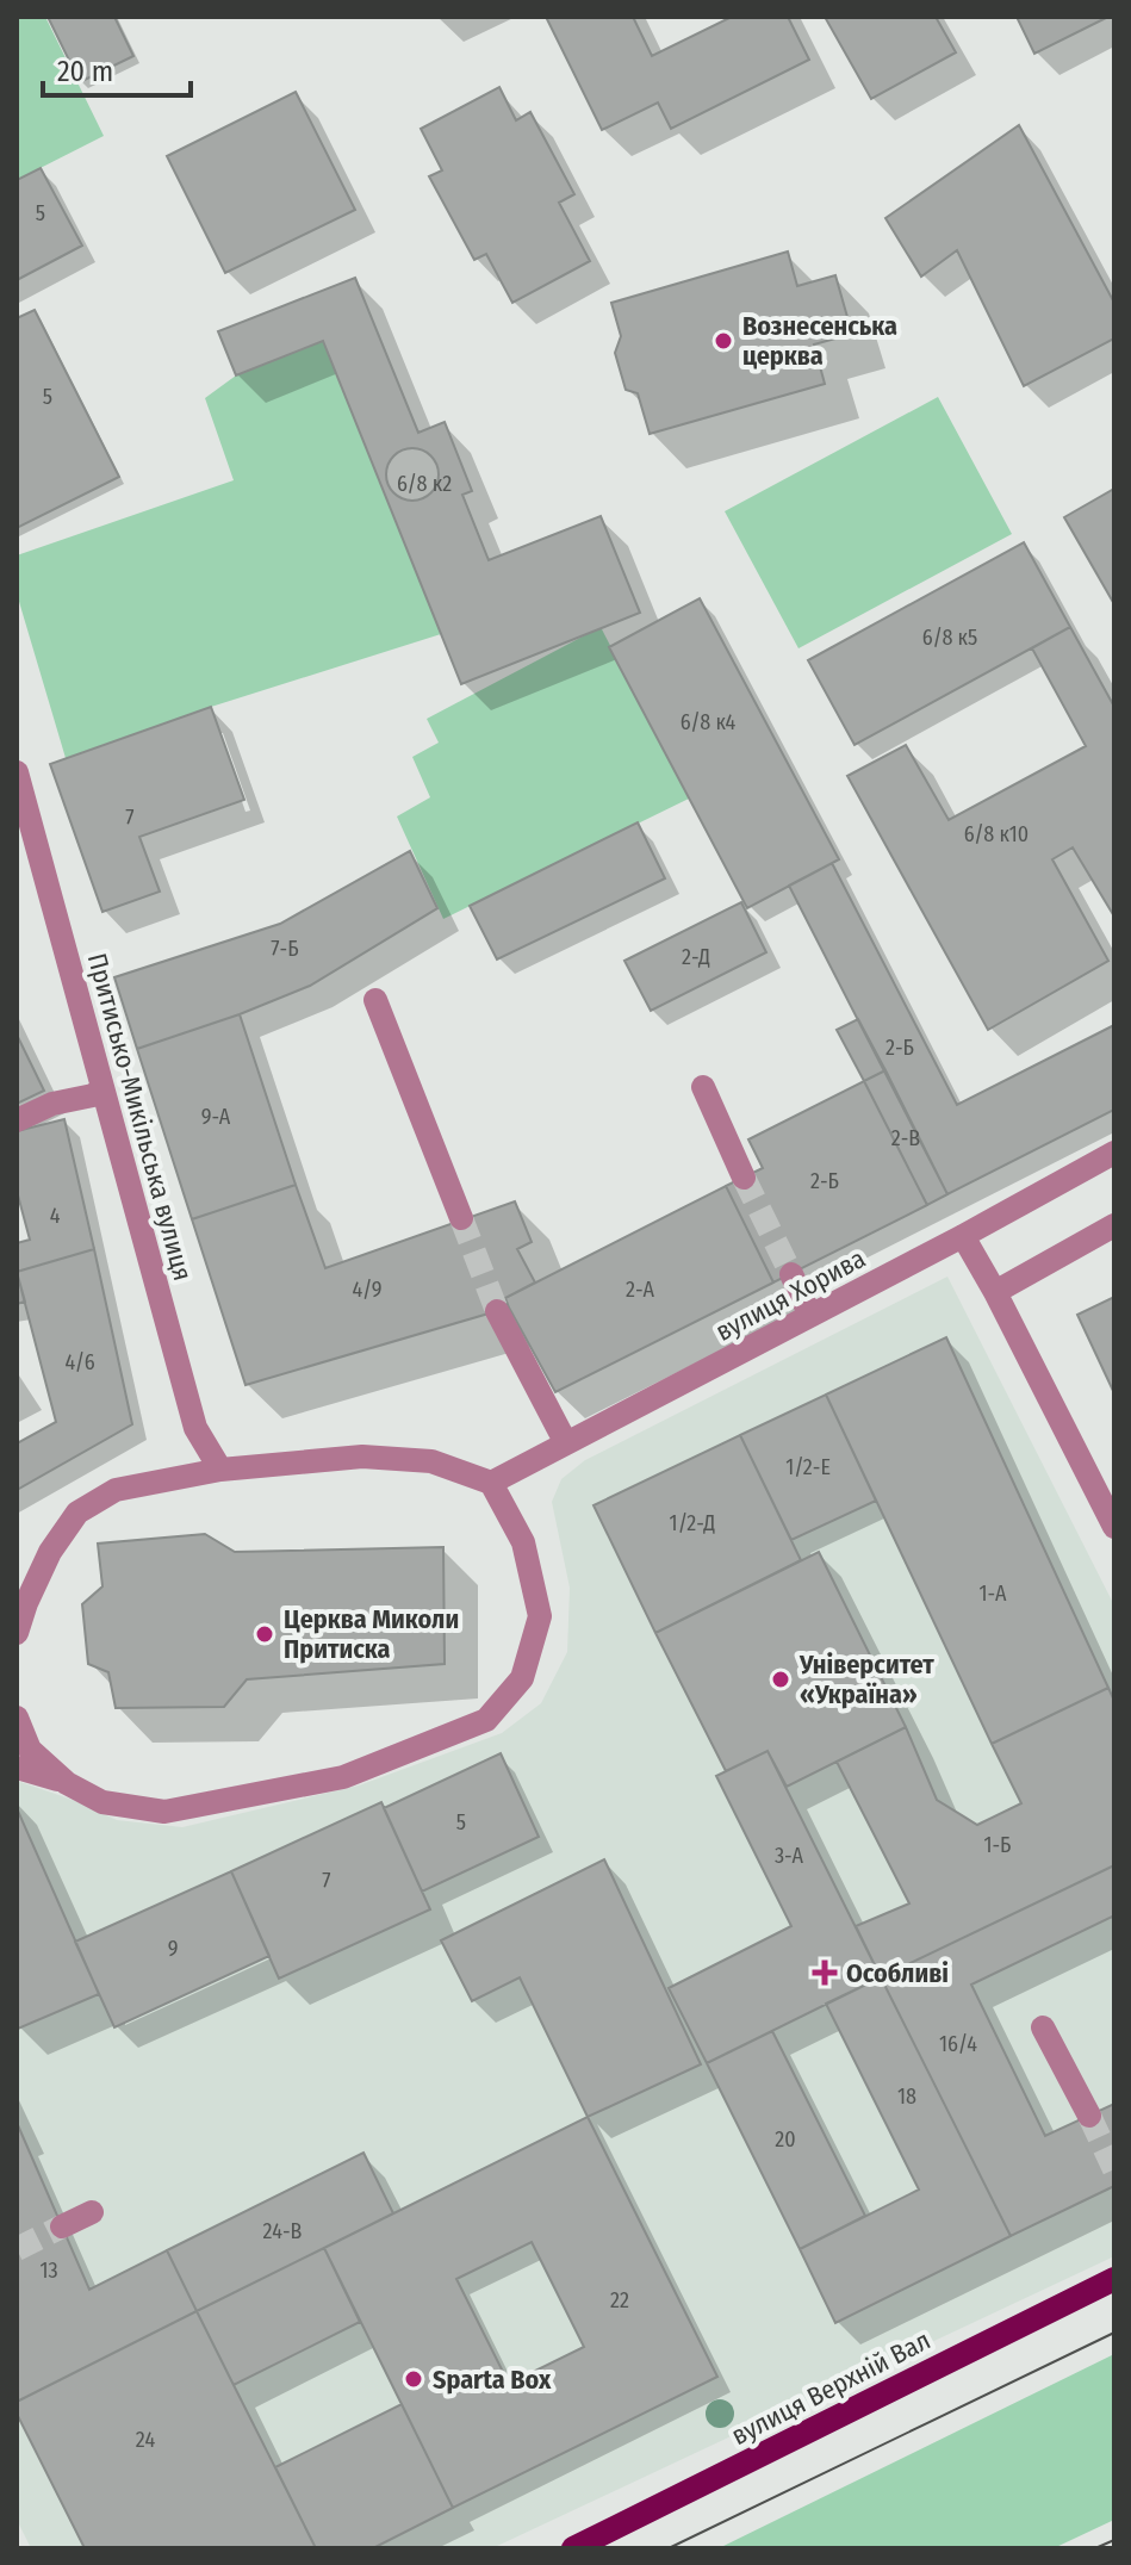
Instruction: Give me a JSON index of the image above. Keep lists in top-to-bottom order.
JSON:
{
  "streets": {
    "main road": ["вулиця Верхній Вал"],
    "street": ["Притисько-Микільська вулиця", "вулиця Хорива"]
  },
  "places": {
    "other": [
      "Вознесенська церква",
      "Церква Миколи Притиска",
      "Університет «Україна»",
      "Sparta Box"
    ],
    "health": ["Особливі"]
  },
  "house_numbers": [
    "5",
    "5",
    "6/8 к2",
    "6/8 к5",
    "6/8 к4",
    "7",
    "6/8 к10",
    "7-Б",
    "2-Д",
    "2-Б",
    "9-А",
    "2-В",
    "2-Б",
    "4",
    "4/9",
    "2-А",
    "4/6",
    "1/2-Е",
    "1/2-Д",
    "1-А",
    "5",
    "1-Б",
    "3-А",
    "7",
    "9",
    "16/4",
    "18",
    "20",
    "24-В",
    "13",
    "22",
    "24"
  ],
  "scale_bar": "20 m"
}
